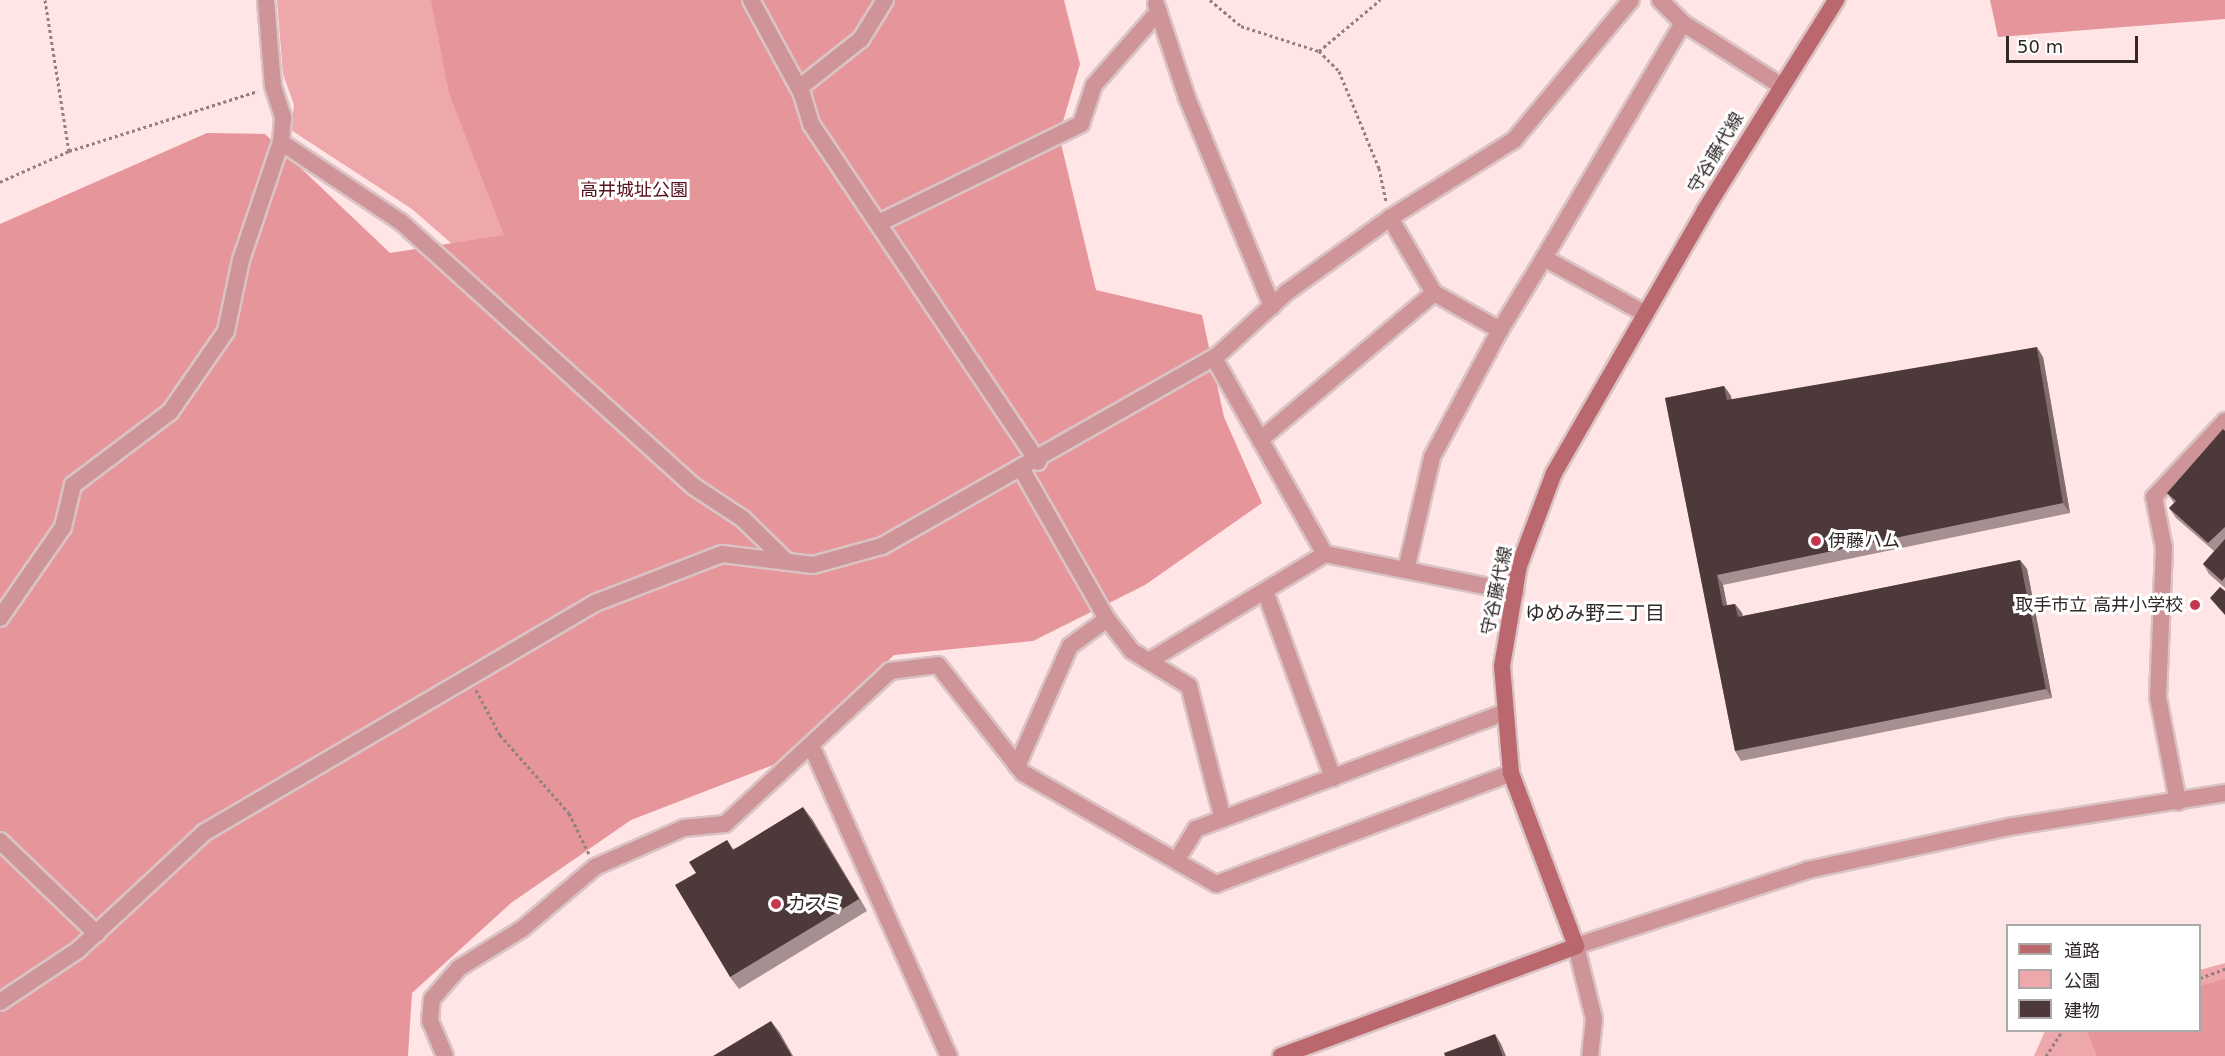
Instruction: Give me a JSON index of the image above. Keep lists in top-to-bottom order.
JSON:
{
  "streets": {
    "main road": ["守谷藤代線"]
  },
  "districts": ["ゆめみ野三丁目"],
  "parks": ["高井城址公園"],
  "places": ["伊藤ハム", "取手市立 高井小学校", "カスミ"],
  "legend": ["道路", "公園", "建物"],
  "scale_bar": "50 m"
}
